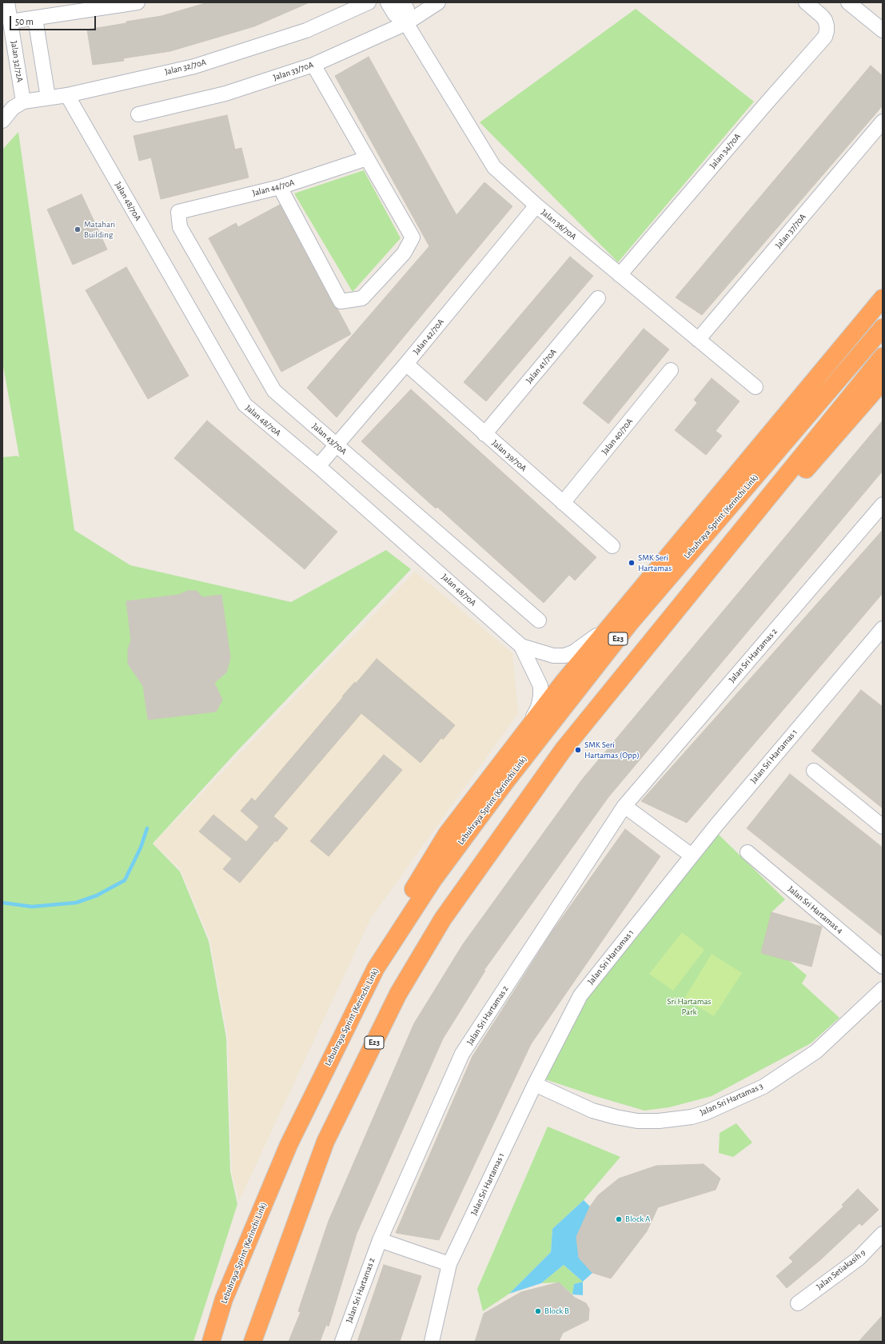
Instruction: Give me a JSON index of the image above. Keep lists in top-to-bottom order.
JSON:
{
  "streets": {
    "highway": ["Lebuhraya Sprint (Kerinchi Link)", "E23"],
    "street": [
      "Jalan 32/72A",
      "Jalan 32/70A",
      "Jalan 33/70A",
      "Jalan 34/70A",
      "Jalan 44/70A",
      "Jalan 48/70A",
      "Jalan 36/70A",
      "Jalan 37/70A",
      "Jalan 42/70A",
      "Jalan 41/70A",
      "Jalan 40/70A",
      "Jalan 43/70A",
      "Jalan 39/70A",
      "Jalan Sri Hartamas 2",
      "Jalan Sri Hartamas 1",
      "Jalan Sri Hartamas 4",
      "Jalan Sri Hartamas 3",
      "Jalan Setiakasih 9"
    ]
  },
  "crossings": [
    ["Jalan 32/72A", "Jalan 32/70A"],
    ["Jalan 32/70A", "Jalan 48/70A"],
    ["Jalan 33/70A", "Jalan 36/70A"],
    ["Jalan 34/70A", "Jalan 36/70A"],
    ["Jalan 44/70A", "Jalan 43/70A"],
    ["Jalan 48/70A", "Jalan 42/70A"],
    ["Jalan 36/70A", "Jalan 37/70A"],
    ["Jalan 36/70A", "Jalan 42/70A"],
    ["Jalan 42/70A", "Jalan 43/70A"],
    ["Jalan 42/70A", "Jalan 39/70A"],
    ["Jalan 41/70A", "Jalan 39/70A"],
    ["Jalan 40/70A", "Jalan 39/70A"],
    ["Jalan Sri Hartamas 1", "Jalan Sri Hartamas 3"]
  ],
  "parks": ["Sri Hartamas Park"],
  "places": [
    "Matahari Building",
    "SMK Seri Hartamas",
    "SMK Seri Hartamas (Opp)",
    "Block A",
    "Block B"
  ],
  "scale_bar": "50 m"
}
